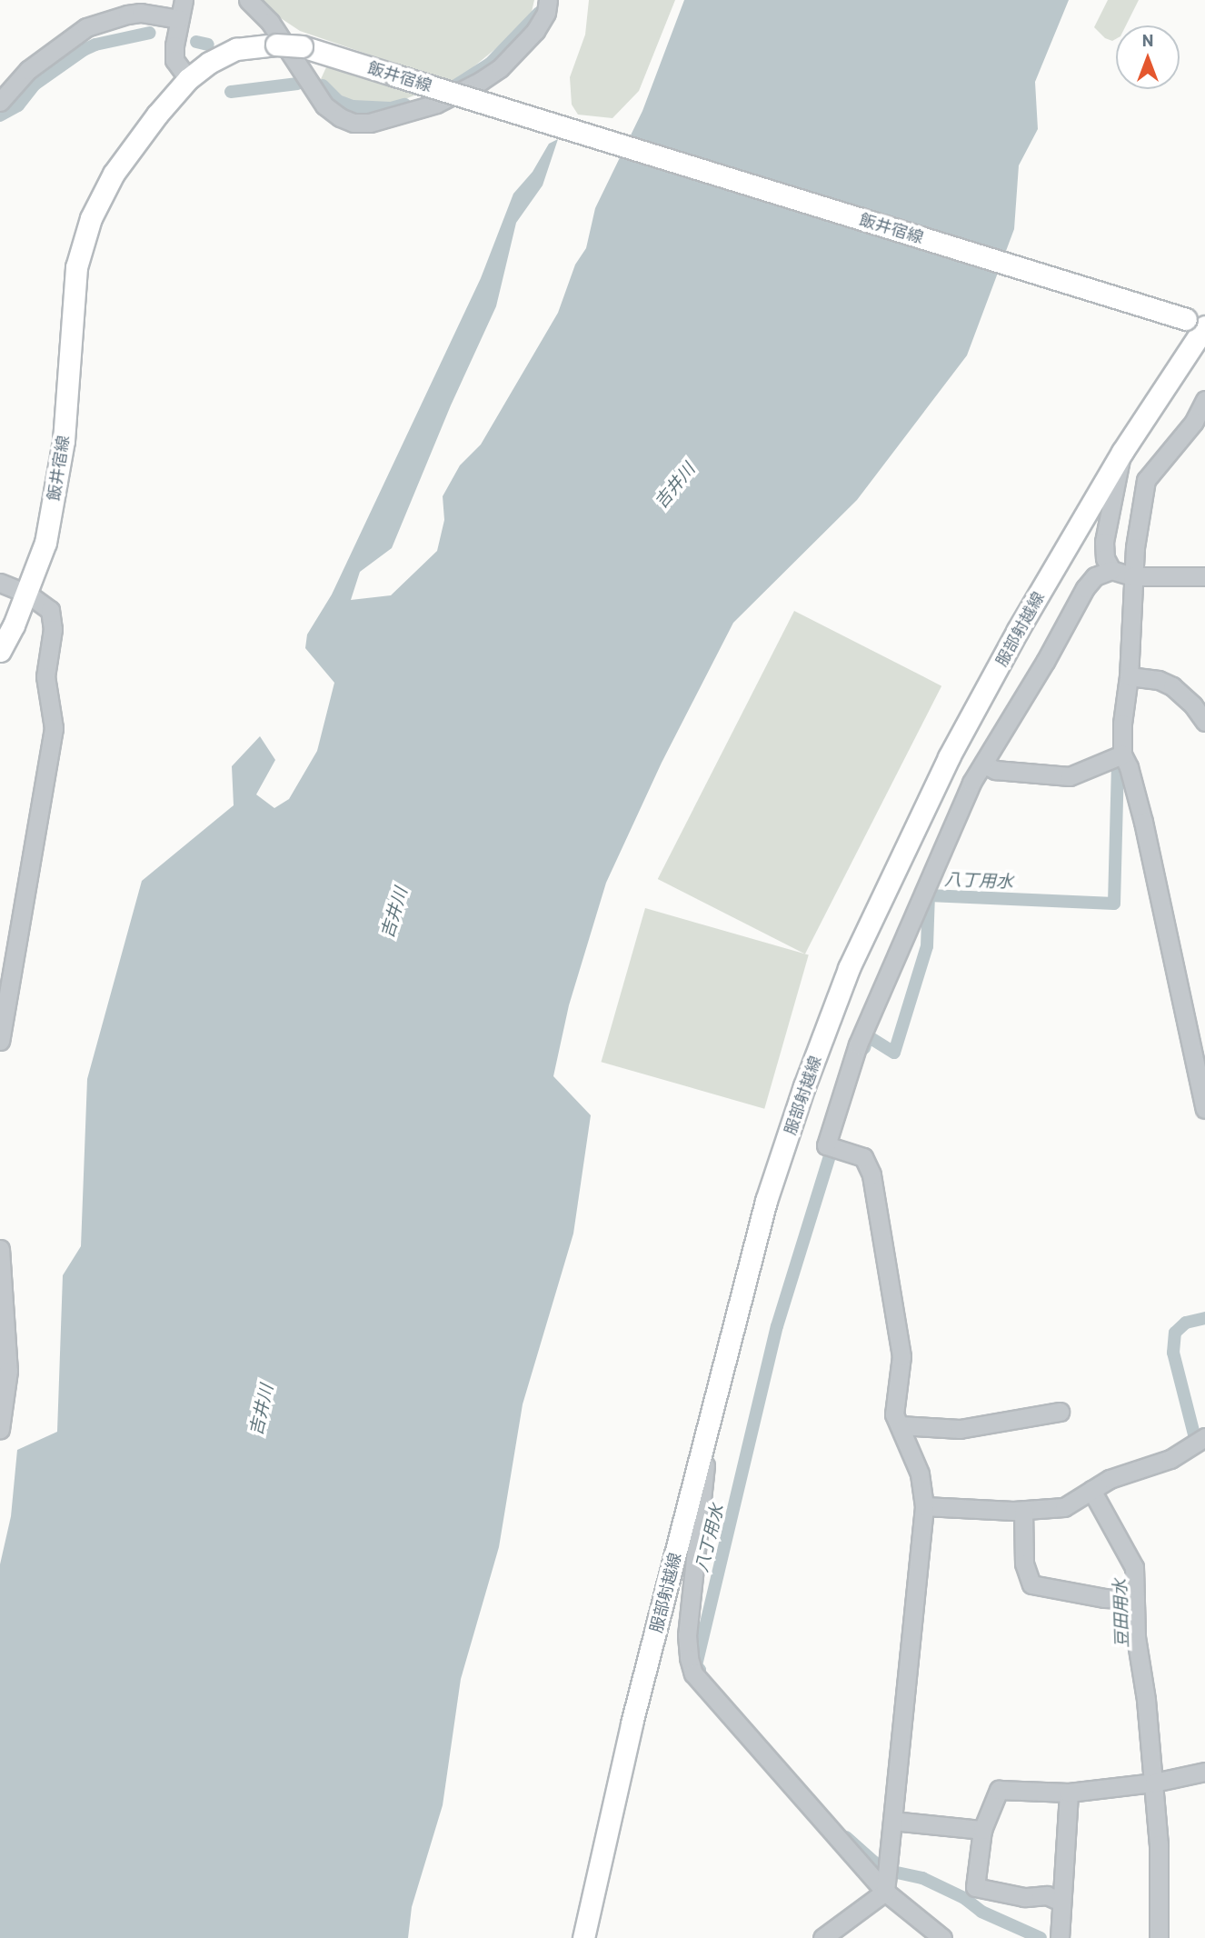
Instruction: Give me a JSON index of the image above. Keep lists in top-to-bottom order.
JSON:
{
  "streets": {
    "main road": ["飯井宿線", "服部射越線"]
  },
  "crossings": [
    ["飯井宿線", "服部射越線"]
  ],
  "water": ["吉井川", "八丁用水", "豆田用水"],
  "north": "top"
}
